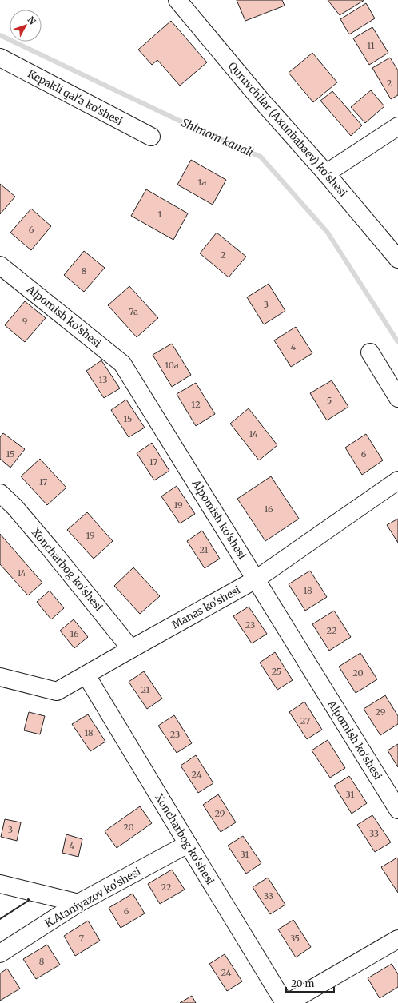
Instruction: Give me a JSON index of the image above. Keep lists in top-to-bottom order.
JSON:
{
  "streets": {
    "street": [
      "Kepakli qal'a ko'shesi",
      "Quruvchilar (Axunbabaev) ko'shesi",
      "Alpomish ko'shesi",
      "Xoncharbog ko'shesi",
      "Manas ko'shesi",
      "K.Ataniyazov ko'shesi"
    ]
  },
  "crossings": [
    ["Alpomish ko'shesi", "Manas ko'shesi"],
    ["Xoncharbog ko'shesi", "Manas ko'shesi"],
    ["Xoncharbog ko'shesi", "K.Ataniyazov ko'shesi"]
  ],
  "water": ["Shimom kanali"],
  "house_numbers": [
    "11",
    "2",
    "1a",
    "1",
    "6",
    "2",
    "8",
    "3",
    "7a",
    "9",
    "4",
    "10a",
    "13",
    "5",
    "12",
    "15",
    "14",
    "15",
    "6",
    "17",
    "17",
    "19",
    "16",
    "19",
    "21",
    "14",
    "18",
    "23",
    "22",
    "16",
    "25",
    "20",
    "21",
    "29",
    "27",
    "18",
    "23",
    "24",
    "31",
    "29",
    "20",
    "3",
    "33",
    "4",
    "31",
    "22",
    "33",
    "6",
    "7",
    "35",
    "8",
    "24"
  ],
  "scale_bar": "20 m",
  "north": "top right"
}
